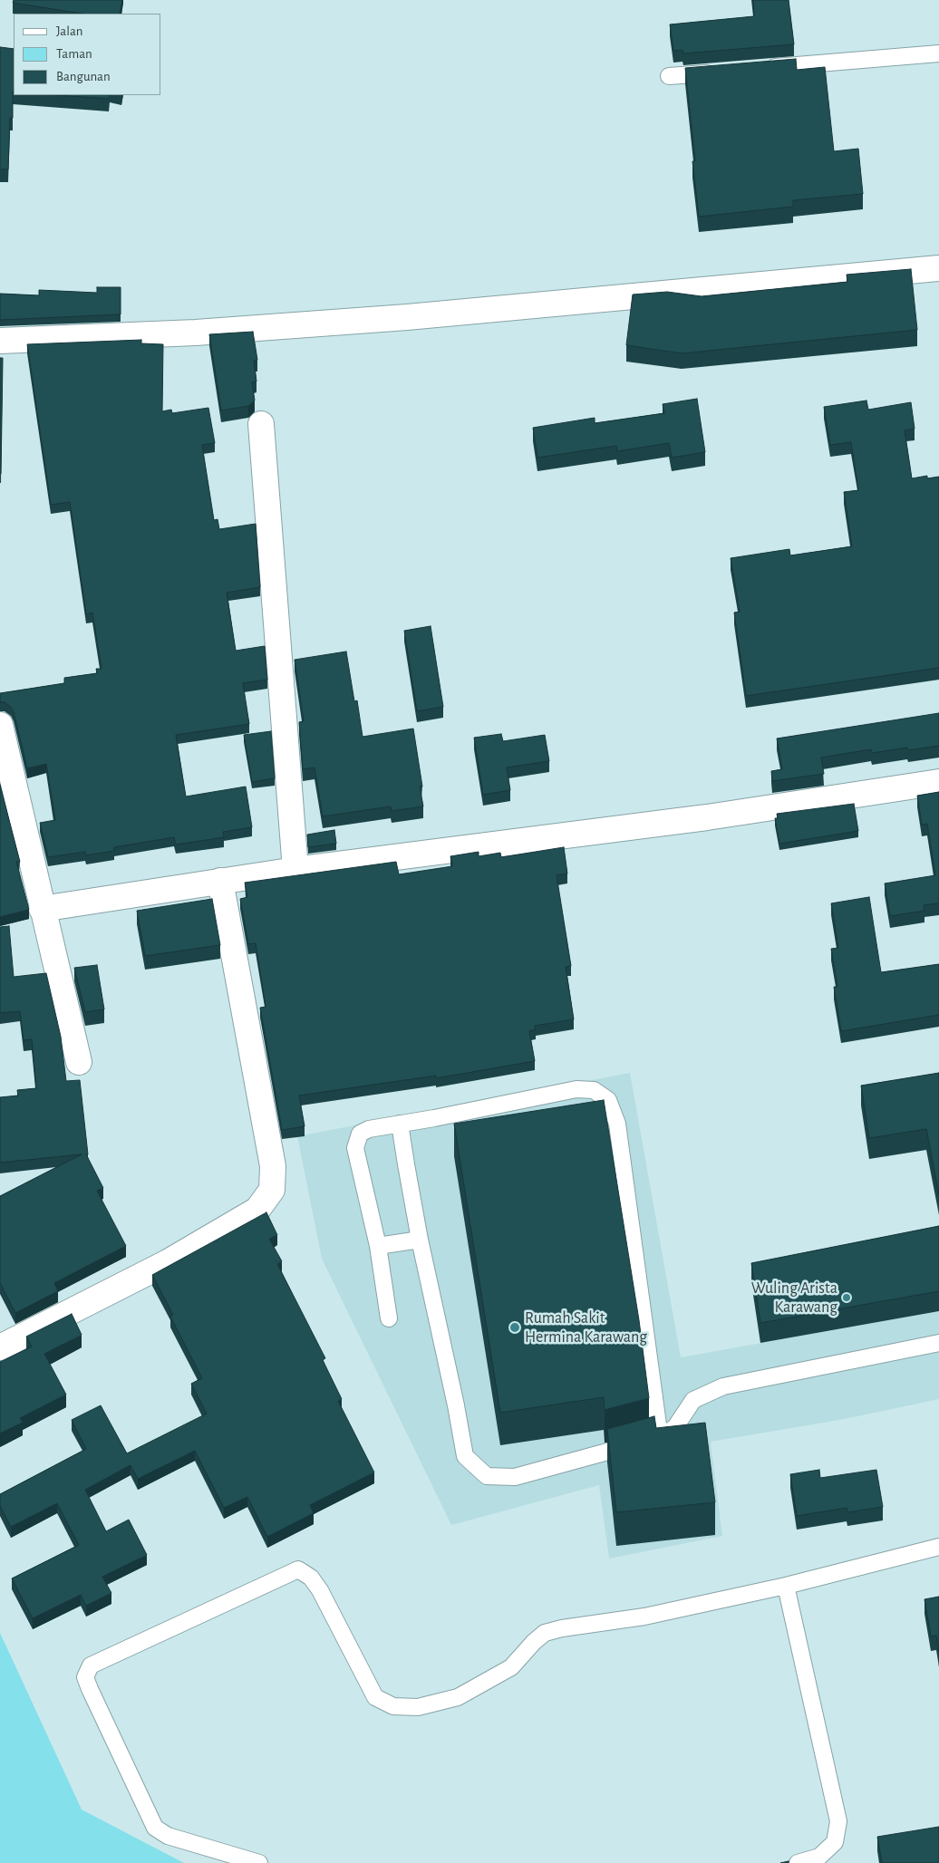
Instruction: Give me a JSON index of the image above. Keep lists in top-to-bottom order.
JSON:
{
  "places": ["Wuling Arista Karawang", "Rumah Sakit Hermina Karawang"],
  "legend": ["Jalan", "Taman", "Bangunan"]
}
